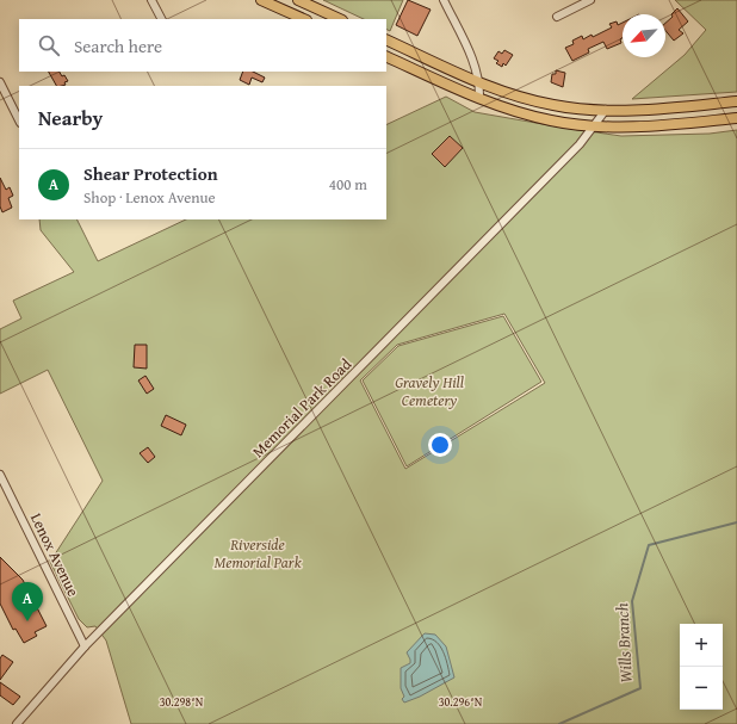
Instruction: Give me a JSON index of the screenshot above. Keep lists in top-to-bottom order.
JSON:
{
  "streets": {
    "street": ["Memorial Park Road", "Lenox Avenue"]
  },
  "crossings": [
    ["Memorial Park Road", "Lenox Avenue"]
  ],
  "water": ["Wills Branch"],
  "parks": ["Gravely Hill Cemetery", "Riverside Memorial Park"],
  "north": "bottom left",
  "page": {
    "search": "Search here",
    "heading": "Nearby",
    "list": [
      {
        "mark": "A",
        "name": "Shear Protection",
        "note": "Shop · Lenox Avenue",
        "value": "400 m"
      }
    ],
    "pins": "A",
    "map_buttons": ["+", "−"]
  },
  "coordinates": ["30.298°N", "30.296°N"]
}
